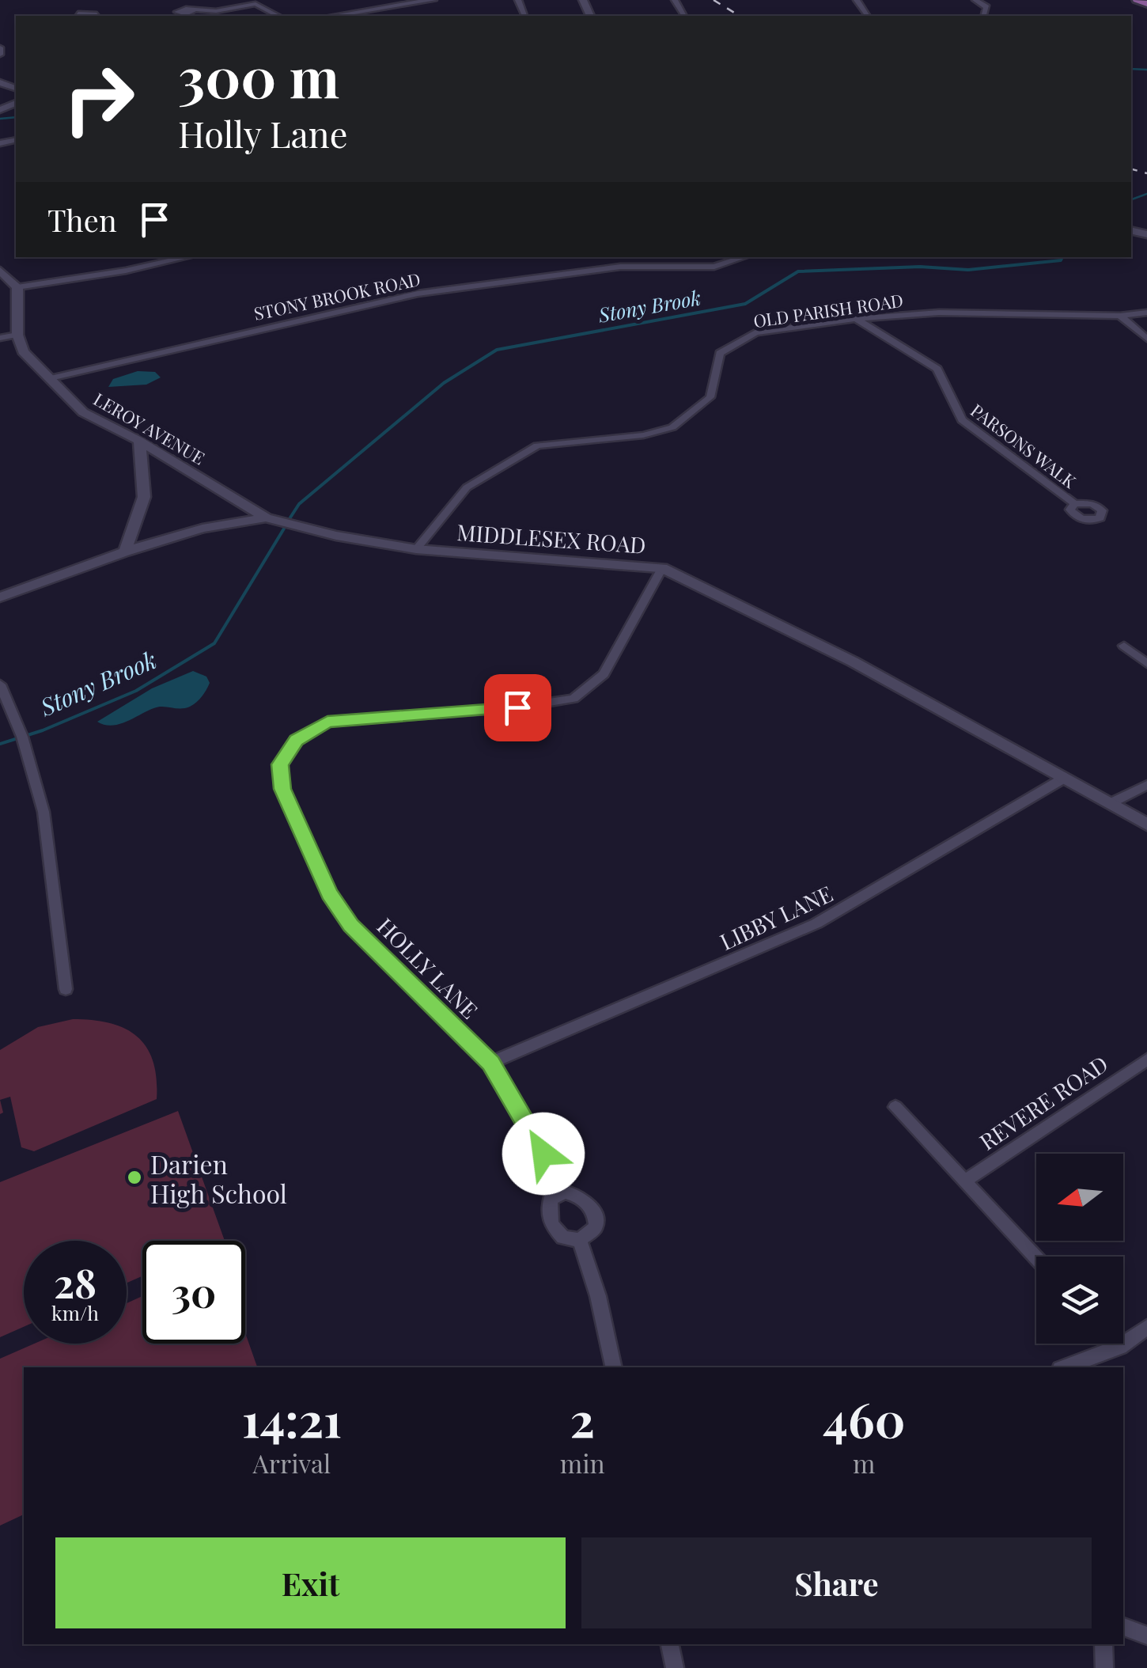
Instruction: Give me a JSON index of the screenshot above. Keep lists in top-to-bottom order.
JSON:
{
  "streets": {
    "main road": ["LEROY AVENUE", "MIDDLESEX ROAD"],
    "street": [
      "STONY BROOK ROAD",
      "OLD PARISH ROAD",
      "PARSONS WALK",
      "LIBBY LANE",
      "HOLLY LANE",
      "REVERE ROAD"
    ]
  },
  "crossings": [
    ["STONY BROOK ROAD", "LEROY AVENUE"],
    ["OLD PARISH ROAD", "PARSONS WALK"],
    ["OLD PARISH ROAD", "MIDDLESEX ROAD"],
    ["LEROY AVENUE", "MIDDLESEX ROAD"],
    ["MIDDLESEX ROAD", "LIBBY LANE"],
    ["MIDDLESEX ROAD", "HOLLY LANE"],
    ["LIBBY LANE", "HOLLY LANE"]
  ],
  "water": ["Stony Brook"],
  "places": ["Darien High School"],
  "north": "left",
  "page": {
    "turn": ["300 m", "Holly Lane"],
    "then": "Then",
    "speed": "28 km/h",
    "limit": "30",
    "eta": [
      "14:21",
      "Arrival",
      "2",
      "min",
      "460",
      "m"
    ],
    "buttons": ["Exit", "Share"]
  }
}
